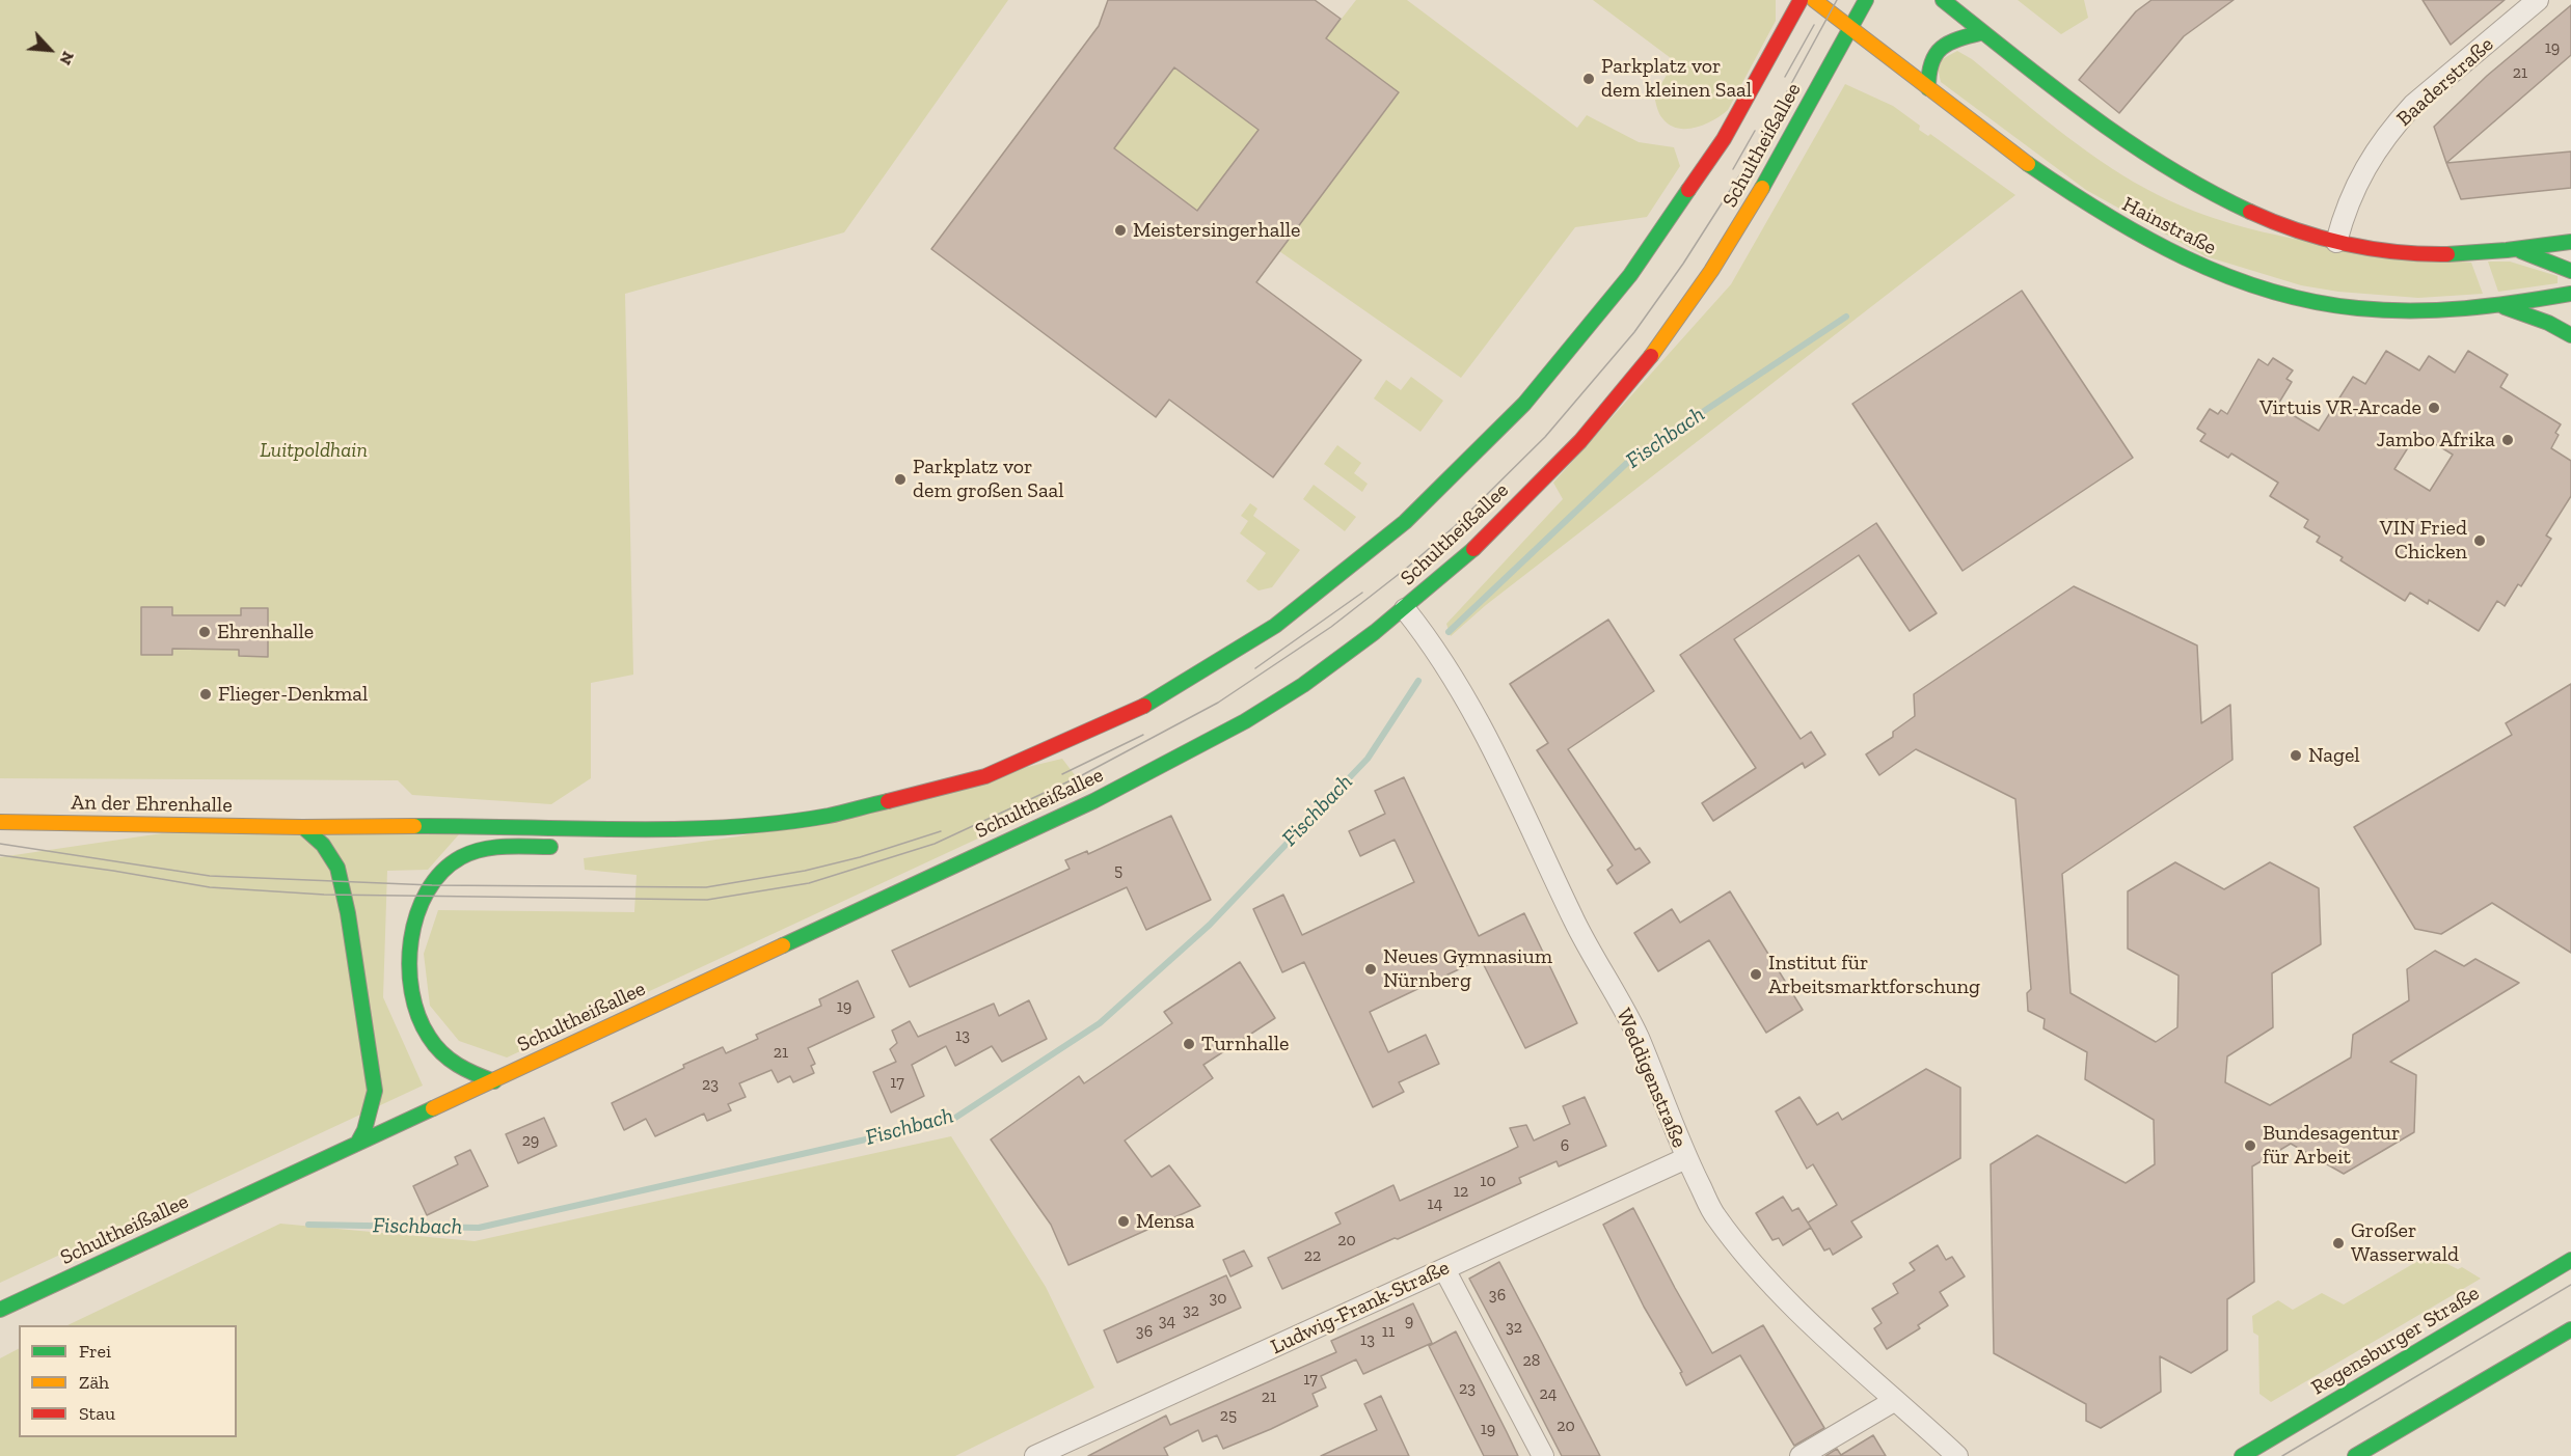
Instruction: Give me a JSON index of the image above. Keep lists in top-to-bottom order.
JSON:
{
  "streets": {
    "main road": [
      "Schultheißallee",
      "Hainstraße",
      "An der Ehrenhalle",
      "Regensburger Straße"
    ],
    "street": ["Baaderstraße", "Weddigenstraße", "Ludwig-Frank-Straße"]
  },
  "crossings": [
    ["Schultheißallee", "Hainstraße"],
    ["Schultheißallee", "An der Ehrenhalle"],
    ["Schultheißallee", "Weddigenstraße"],
    ["Weddigenstraße", "Ludwig-Frank-Straße"]
  ],
  "water": ["Fischbach"],
  "parks": ["Luitpoldhain"],
  "places": [
    "Parkplatz vor dem kleinen Saal",
    "Meistersingerhalle",
    "Virtuis VR-Arcade",
    "Jambo Afrika",
    "Parkplatz vor dem großen Saal",
    "VIN Fried Chicken",
    "Ehrenhalle",
    "Flieger-Denkmal",
    "Nagel",
    "Neues Gymnasium Nürnberg",
    "Institut für Arbeitsmarktforschung",
    "Turnhalle",
    "Bundesagentur für Arbeit",
    "Mensa",
    "Großer Wasserwald"
  ],
  "house_numbers": [
    "19",
    "21",
    "5",
    "19",
    "13",
    "21",
    "17",
    "23",
    "29",
    "6",
    "10",
    "12",
    "14",
    "20",
    "22",
    "36",
    "30",
    "32",
    "34",
    "9",
    "32",
    "36",
    "11",
    "13",
    "28",
    "17",
    "23",
    "24",
    "21",
    "25",
    "20",
    "19"
  ],
  "legend": ["Frei", "Zäh", "Stau"],
  "north": "bottom right"
}
